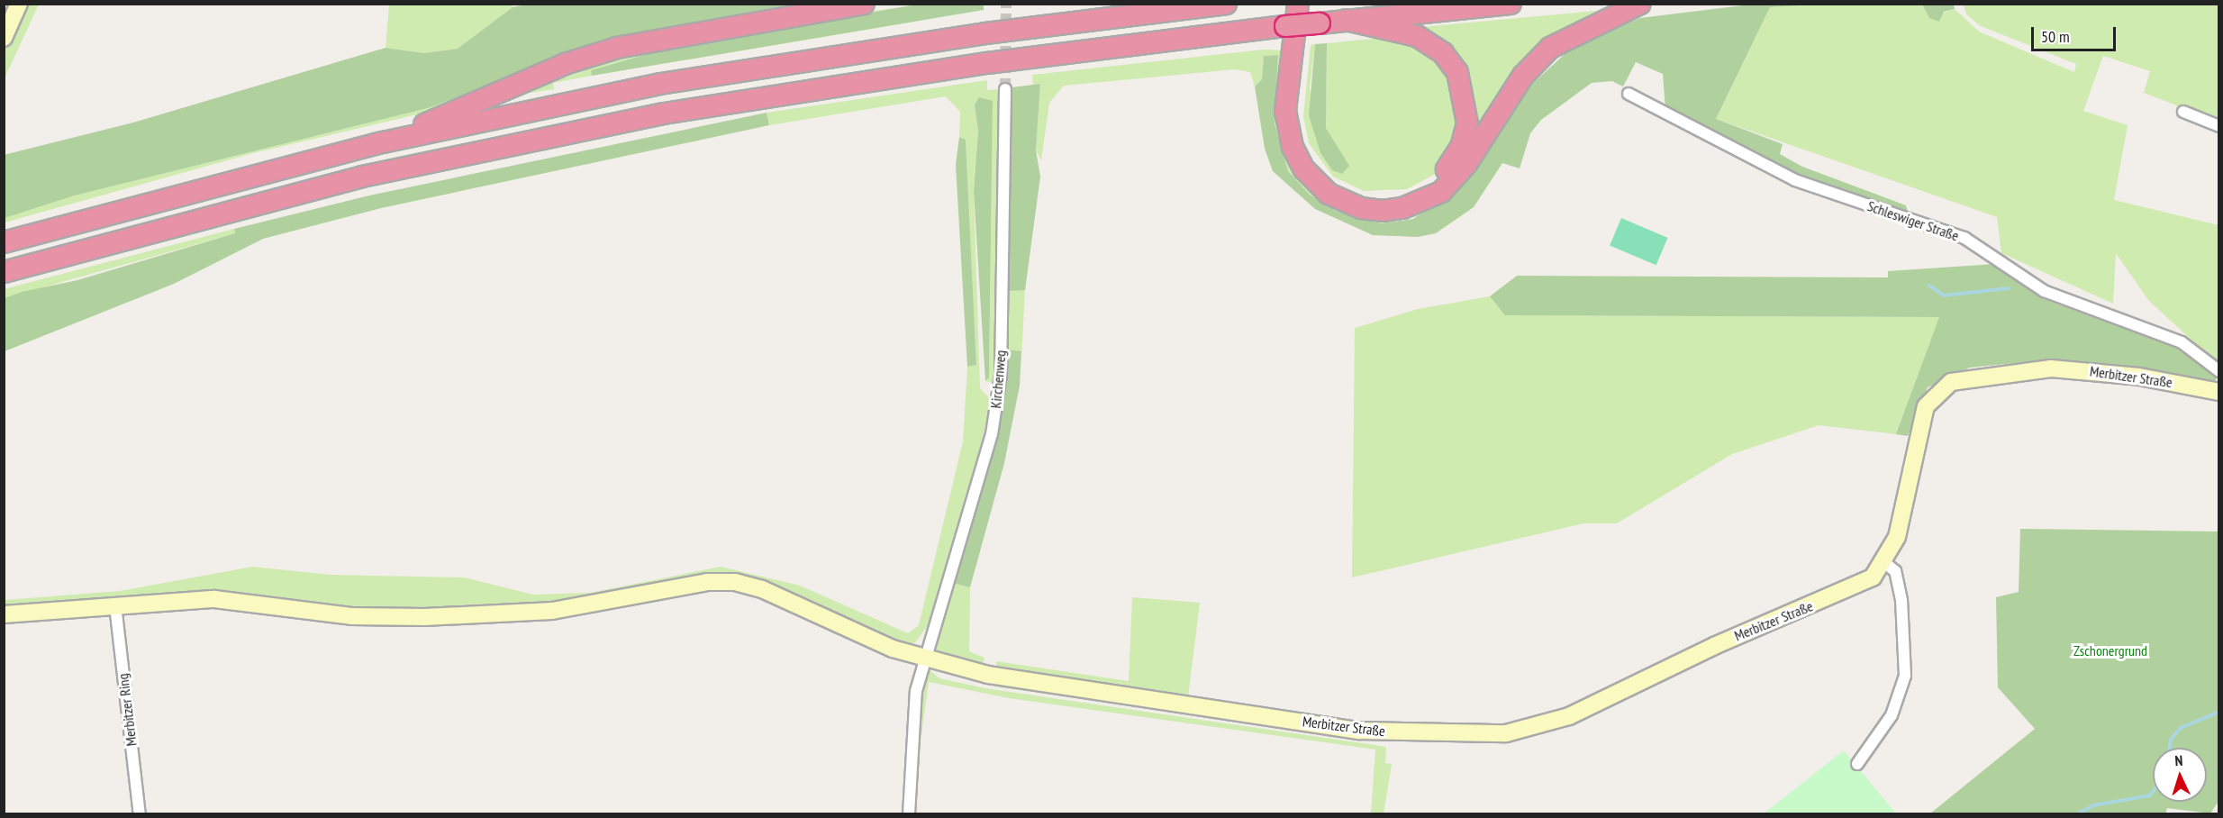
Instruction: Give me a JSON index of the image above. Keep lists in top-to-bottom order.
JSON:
{
  "streets": {
    "street": [
      "Schleswiger Straße",
      "Merbitzer Straße",
      "Kirchenweg",
      "Merbitzer Ring"
    ]
  },
  "crossings": [
    ["Merbitzer Straße", "Kirchenweg"],
    ["Merbitzer Straße", "Merbitzer Ring"]
  ],
  "parks": ["Zschonergrund"],
  "scale_bar": "50 m",
  "north": "top"
}
